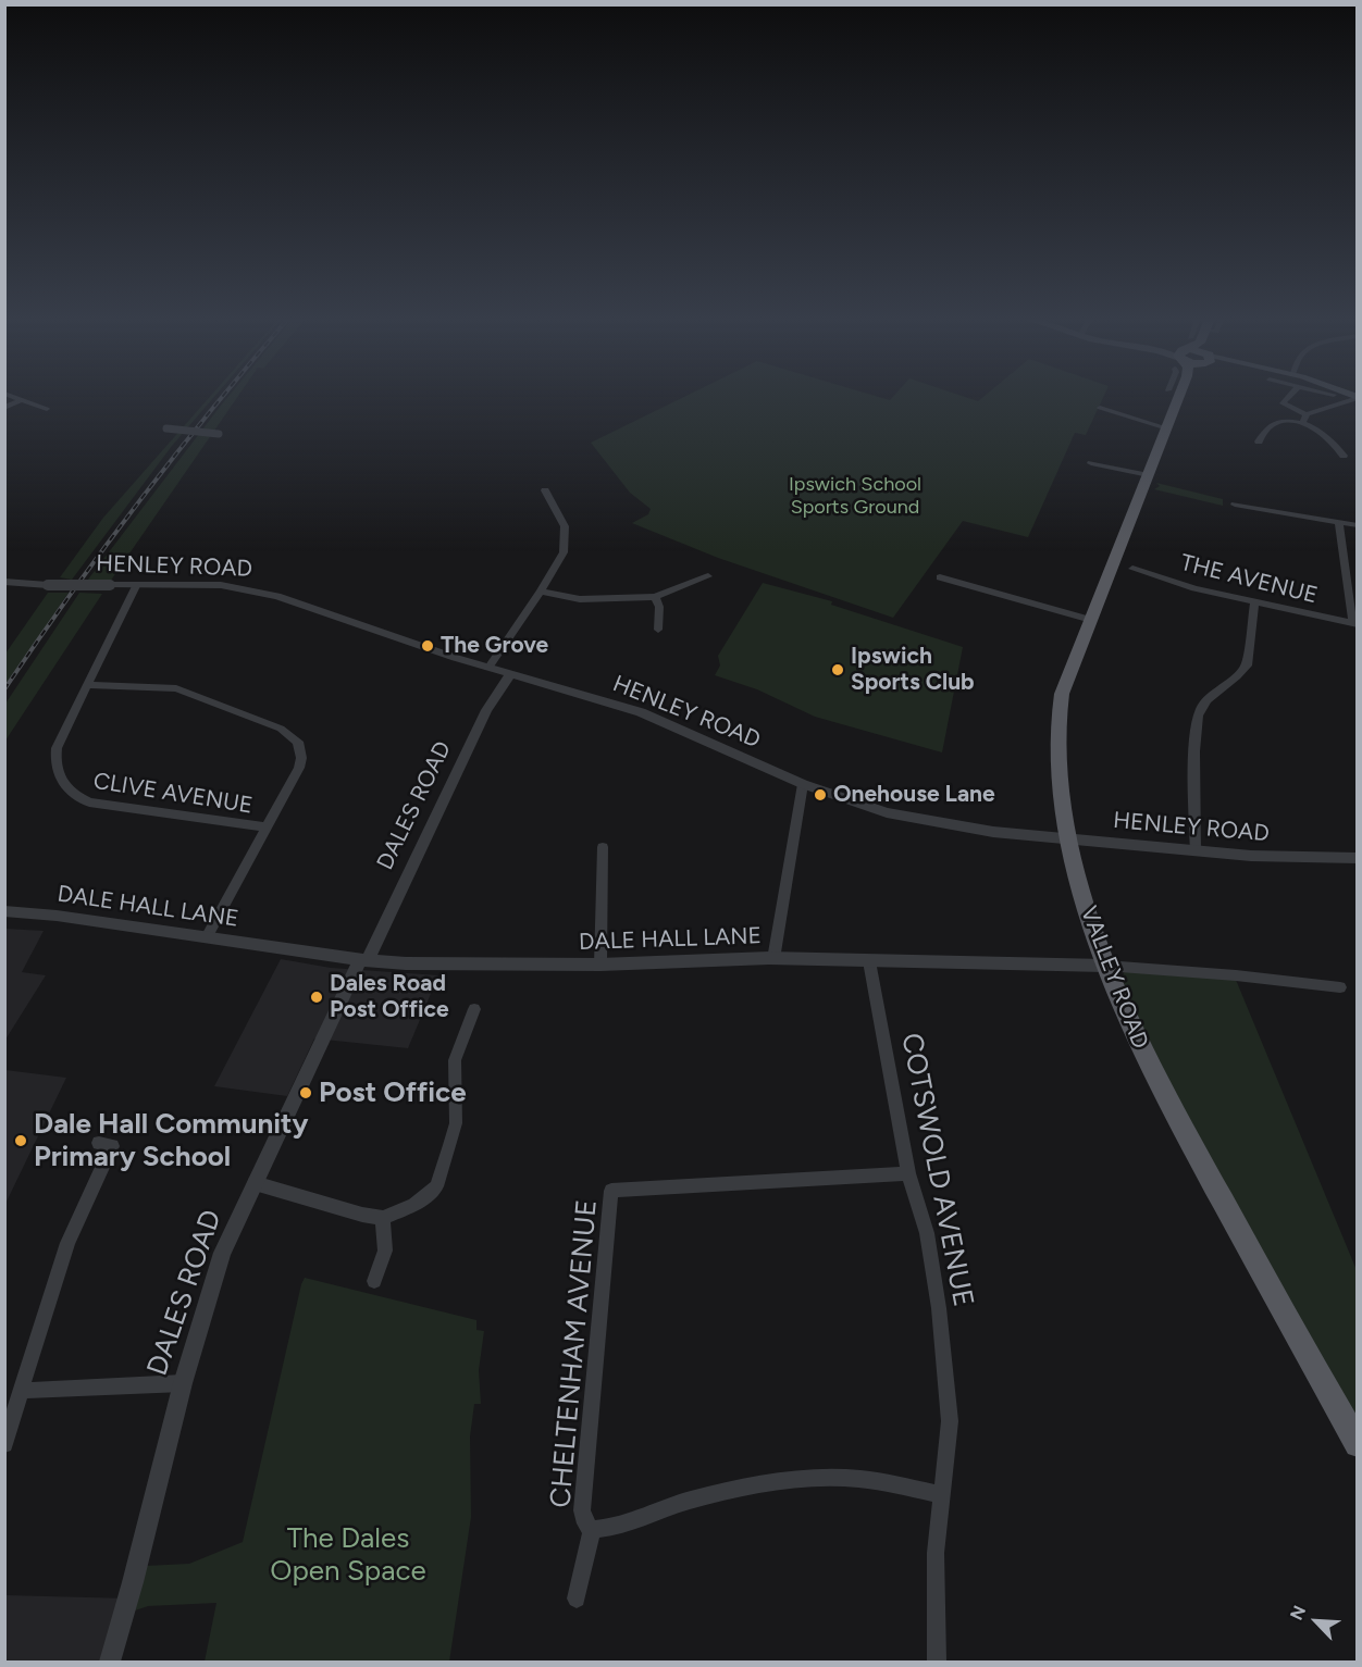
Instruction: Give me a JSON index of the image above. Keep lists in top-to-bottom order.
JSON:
{
  "streets": {
    "main road": ["VALLEY ROAD"],
    "street": [
      "HENLEY ROAD",
      "THE AVENUE",
      "CLIVE AVENUE",
      "DALES ROAD",
      "DALE HALL LANE",
      "COTSWOLD AVENUE",
      "CHELTENHAM AVENUE"
    ]
  },
  "crossings": [
    ["HENLEY ROAD", "CLIVE AVENUE"],
    ["HENLEY ROAD", "DALES ROAD"],
    ["HENLEY ROAD", "VALLEY ROAD"],
    ["DALES ROAD", "DALE HALL LANE"],
    ["DALE HALL LANE", "VALLEY ROAD"],
    ["DALE HALL LANE", "COTSWOLD AVENUE"],
    ["COTSWOLD AVENUE", "CHELTENHAM AVENUE"]
  ],
  "parks": ["Ipswich School Sports Ground", "The Dales Open Space"],
  "places": [
    "The Grove",
    "Ipswich Sports Club",
    "Onehouse Lane",
    "Dales Road Post Office",
    "Post Office",
    "Dale Hall Community Primary School"
  ],
  "north": "top left"
}
